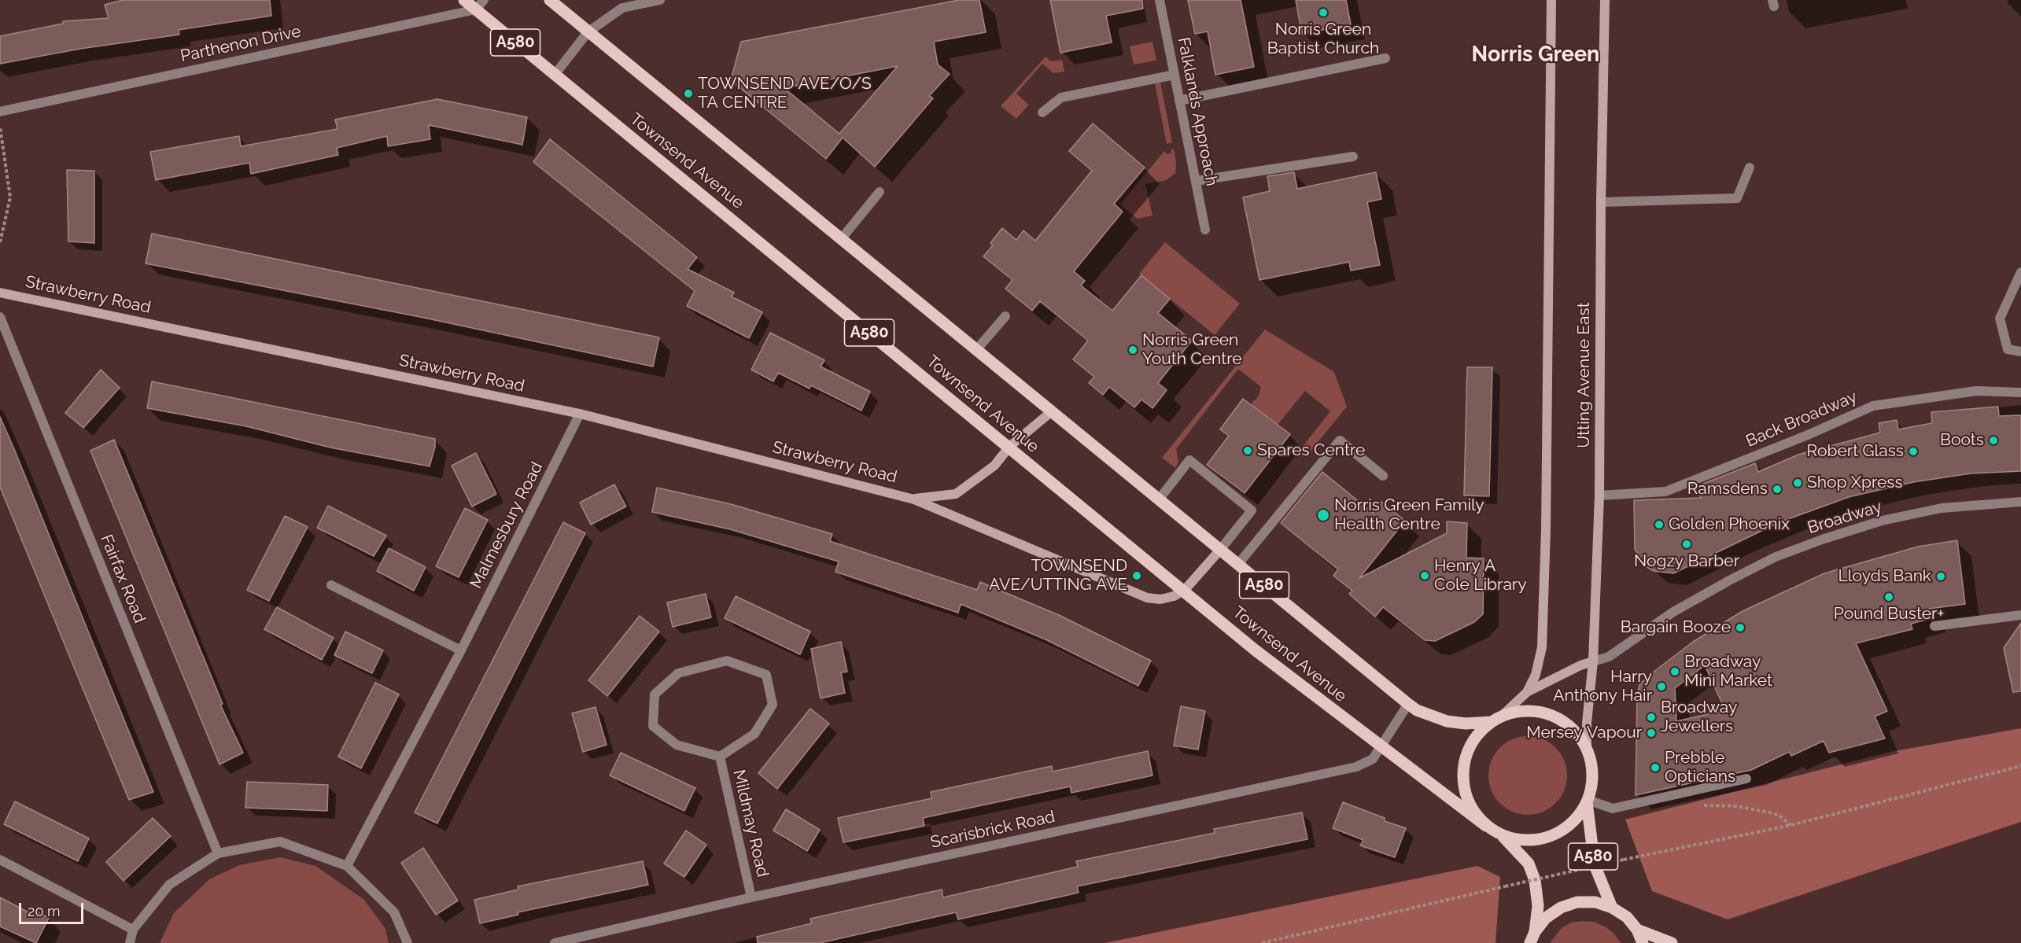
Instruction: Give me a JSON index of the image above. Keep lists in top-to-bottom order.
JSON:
{
  "streets": {
    "main road": ["A580", "Townsend Avenue"],
    "street": [
      "Parthenon Drive",
      "Falklands Approach",
      "Strawberry Road",
      "Utting Avenue East",
      "Back Broadway",
      "Broadway",
      "Malmesbury Road",
      "Fairfax Road",
      "Mildmay Road",
      "Scarisbrick Road"
    ]
  },
  "crossings": [
    ["A580", "Townsend Avenue"],
    ["A580", "Strawberry Road"],
    ["A580", "Utting Avenue East"],
    ["A580", "Scarisbrick Road"],
    ["Parthenon Drive", "Townsend Avenue"],
    ["Townsend Avenue", "Strawberry Road"],
    ["Townsend Avenue", "Utting Avenue East"],
    ["Townsend Avenue", "Scarisbrick Road"],
    ["Strawberry Road", "Malmesbury Road"],
    ["Utting Avenue East", "Back Broadway"],
    ["Utting Avenue East", "Broadway"],
    ["Mildmay Road", "Scarisbrick Road"]
  ],
  "districts": ["Norris Green"],
  "places": [
    "Norris Green Baptist Church",
    "TOWNSEND AVE/O/S TA CENTRE",
    "Norris Green Youth Centre",
    "Boots",
    "Spares Centre",
    "Robert Glass",
    "Shop Xpress",
    "Ramsdens",
    "Norris Green Family Health Centre",
    "Golden Phoenix",
    "Nogzy Barber",
    "TOWNSEND AVE/UTTING AVE",
    "Henry A Cole Library",
    "Lloyds Bank",
    "Pound Buster+",
    "Bargain Booze",
    "Broadway Mini Market",
    "Harry Anthony Hair",
    "Broadway Jewellers",
    "Mersey Vapour",
    "Prebble Opticians"
  ],
  "scale_bar": "20 m"
}
